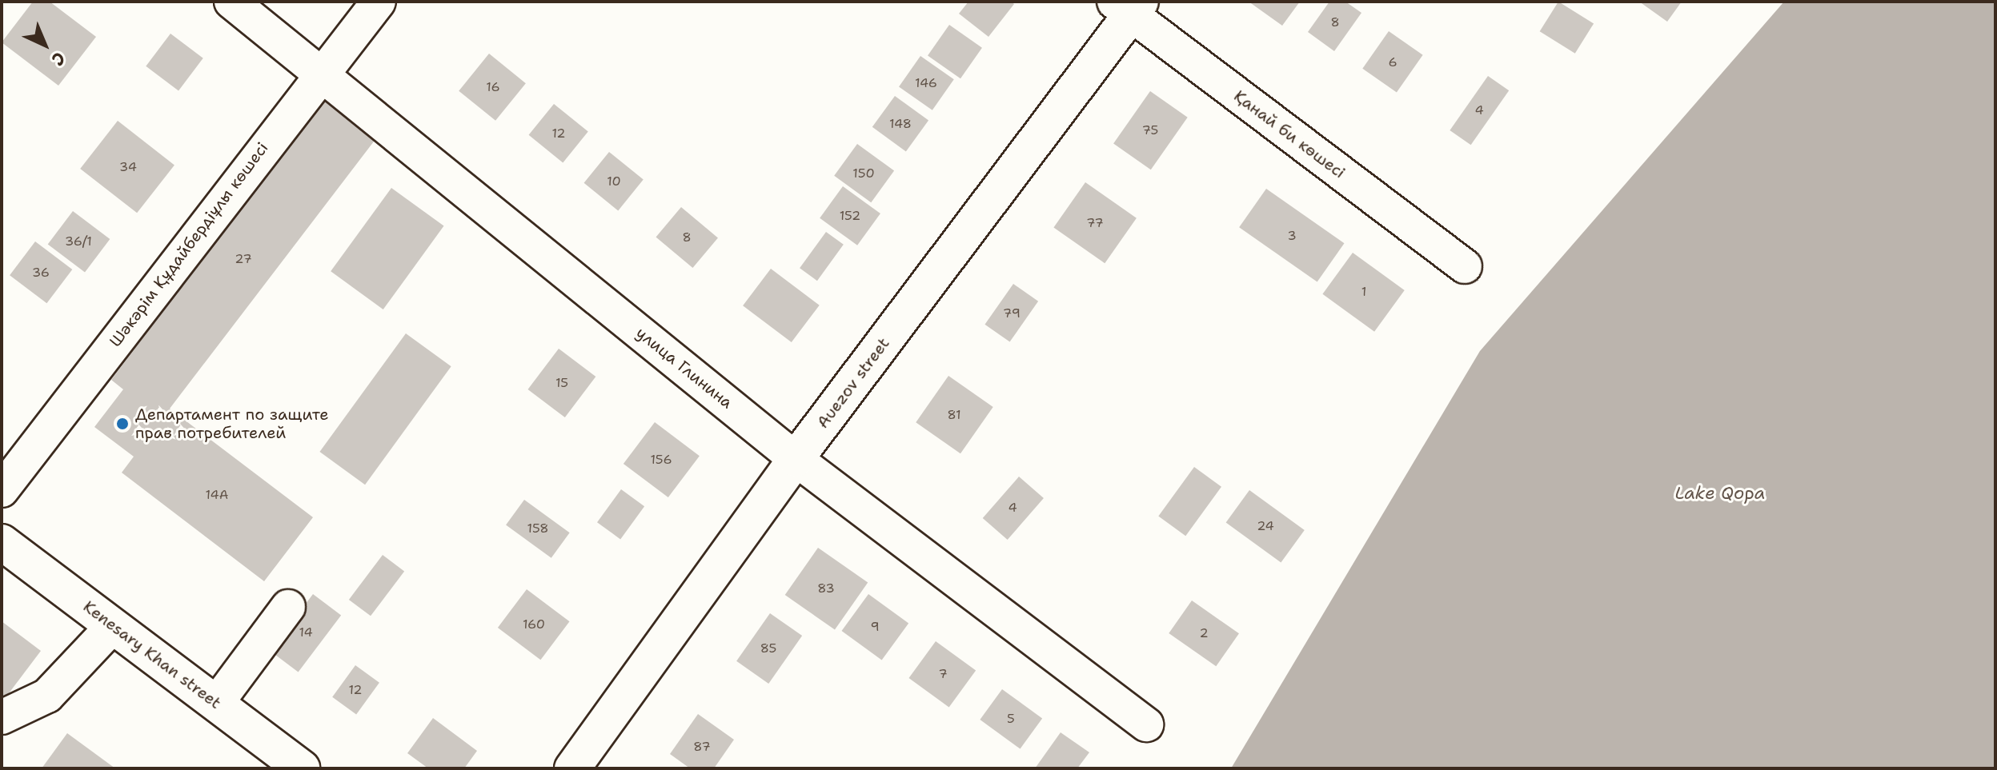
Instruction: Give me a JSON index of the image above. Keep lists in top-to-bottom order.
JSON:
{
  "streets": {
    "main road": ["Auezov street", "Kenesary Khan street"],
    "street": ["Қанай би көшесі", "Шәкәрім Құдайбердіұлы көшесі", "улица Глинина"]
  },
  "crossings": [
    ["Қанай би көшесі", "Auezov street"],
    ["Шәкәрім Құдайбердіұлы көшесі", "улица Глинина"],
    ["улица Глинина", "Auezov street"]
  ],
  "water": ["Lake Qopa"],
  "places": ["Департамент по защите прав потребителей"],
  "house_numbers": [
    "8",
    "6",
    "146",
    "16",
    "4",
    "148",
    "75",
    "12",
    "34",
    "150",
    "10",
    "152",
    "77",
    "3",
    "8",
    "36/1",
    "27",
    "36",
    "1",
    "79",
    "15",
    "81",
    "156",
    "14А",
    "4",
    "24",
    "158",
    "83",
    "160",
    "9",
    "14",
    "2",
    "85",
    "7",
    "12",
    "5",
    "87"
  ],
  "north": "bottom right"
}
